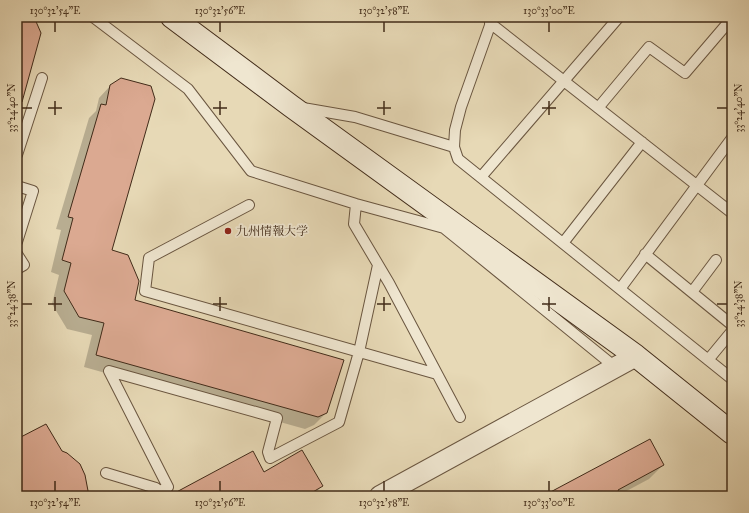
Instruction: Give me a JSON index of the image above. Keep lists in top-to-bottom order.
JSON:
{
  "places": ["九州情報大学"],
  "coordinates": [
    "130°32'54\"E",
    "130°32'56\"E",
    "130°32'58\"E",
    "130°33'00\"E",
    "33°24'40\"N",
    "33°24'38\"N"
  ]
}
